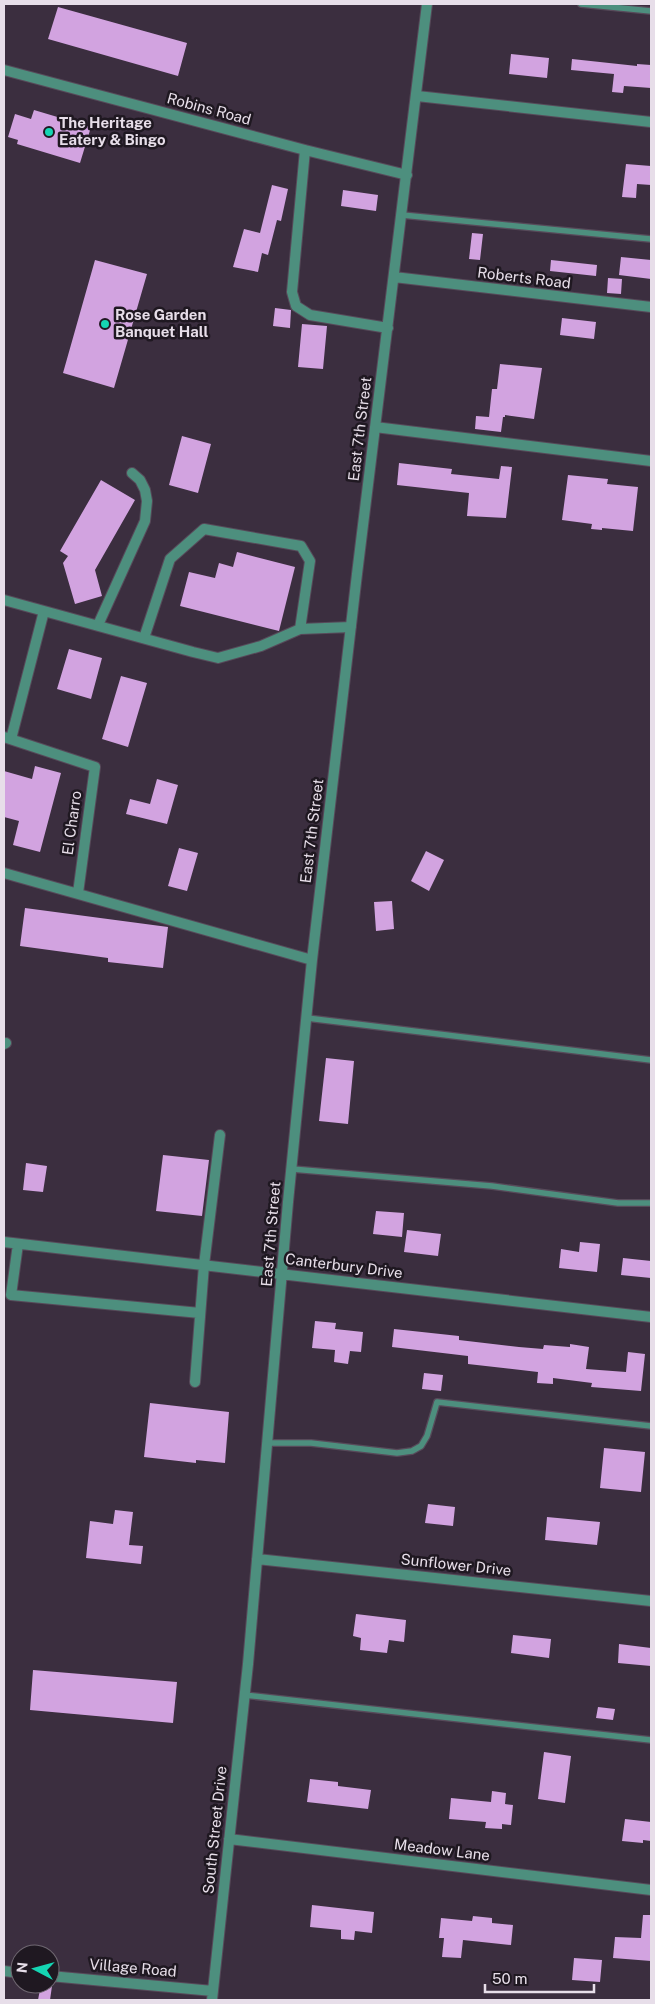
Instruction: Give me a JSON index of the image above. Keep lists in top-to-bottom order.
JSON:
{
  "streets": {
    "street": [
      "Robins Road",
      "Roberts Road",
      "East 7th Street",
      "El Charro",
      "Canterbury Drive",
      "Sunflower Drive",
      "South Street Drive",
      "Meadow Lane",
      "Village Road"
    ]
  },
  "crossings": [
    ["Robins Road", "East 7th Street"],
    ["Roberts Road", "East 7th Street"],
    ["East 7th Street", "Canterbury Drive"],
    ["East 7th Street", "Sunflower Drive"],
    ["East 7th Street", "South Street Drive"],
    ["South Street Drive", "Meadow Lane"],
    ["South Street Drive", "Village Road"]
  ],
  "places": ["The Heritage Eatery & Bingo", "Rose Garden Banquet Hall"],
  "scale_bar": "50 m",
  "north": "left"
}
